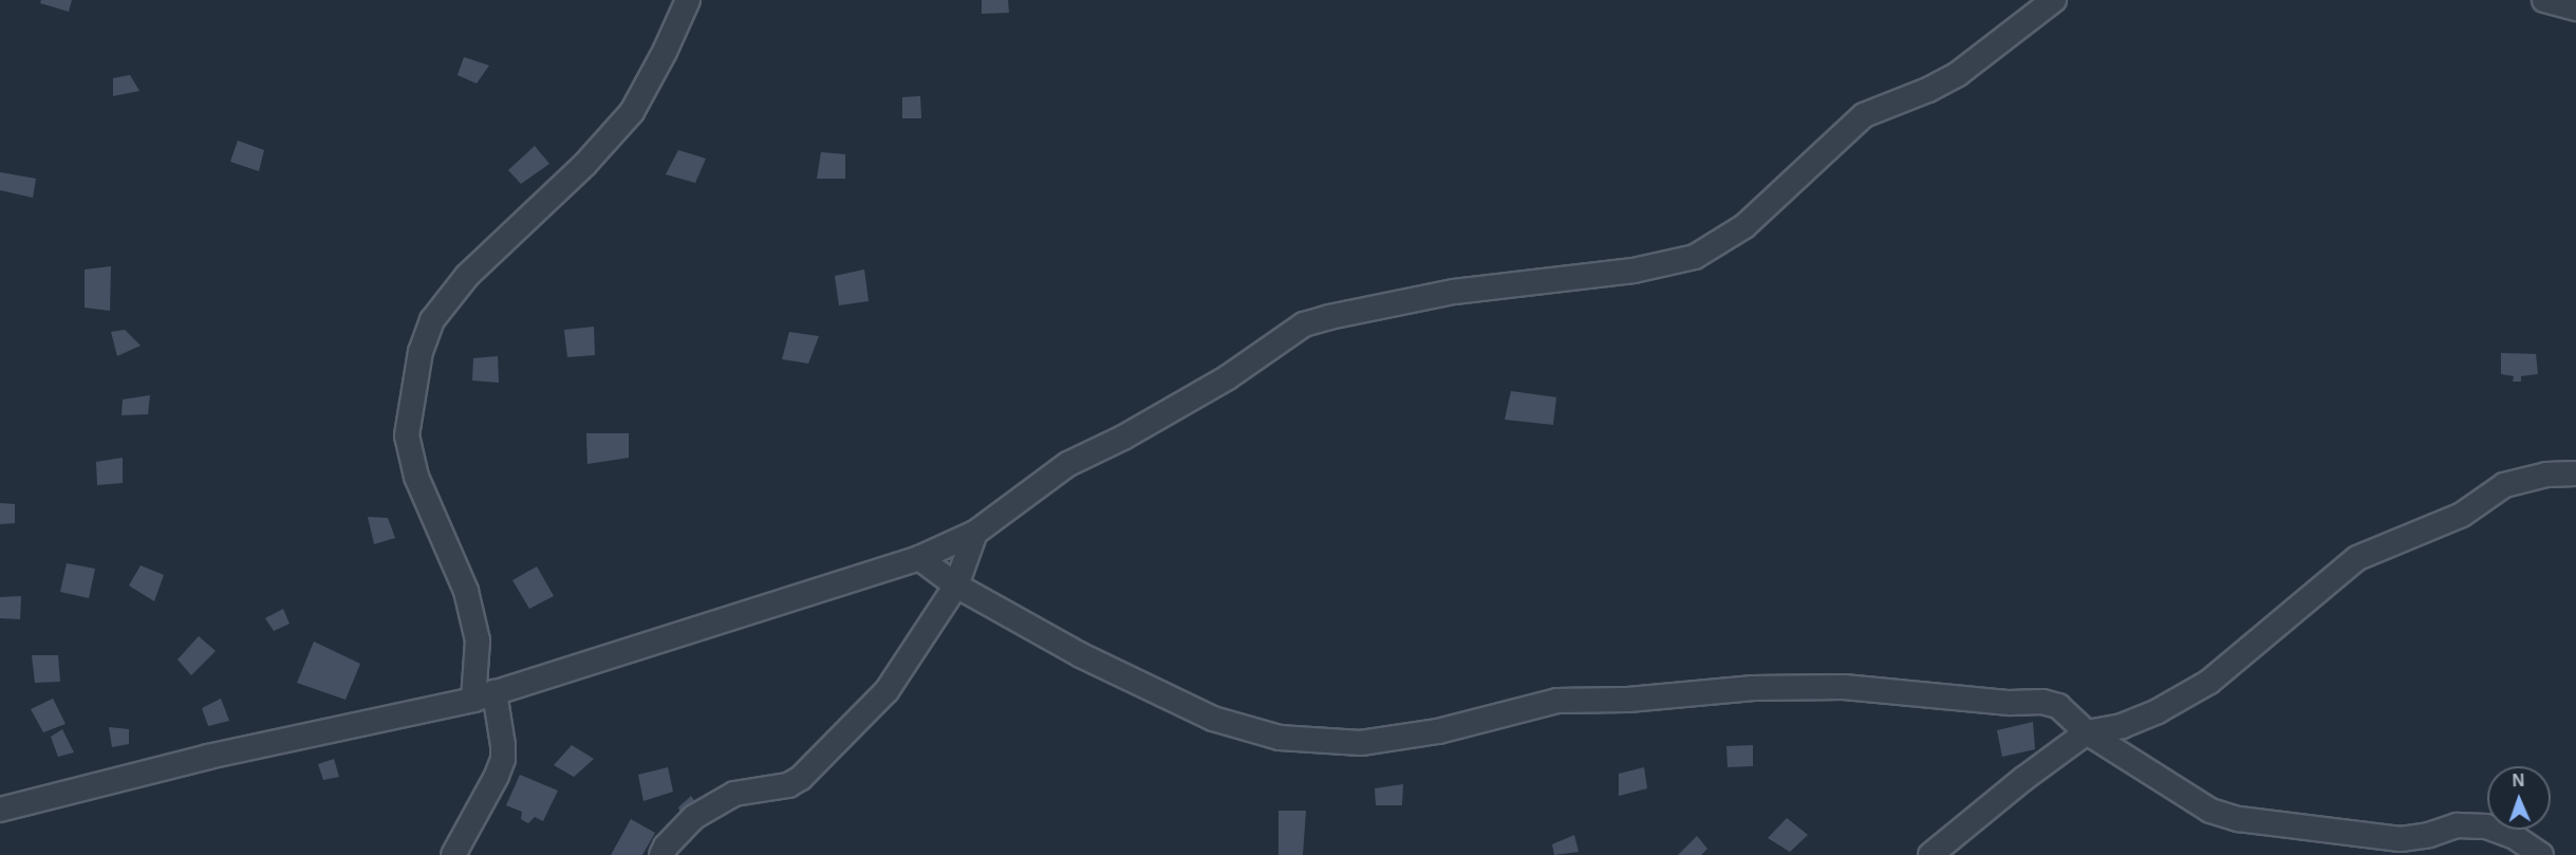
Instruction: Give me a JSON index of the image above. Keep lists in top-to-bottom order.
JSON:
{
  "north": "top"
}
